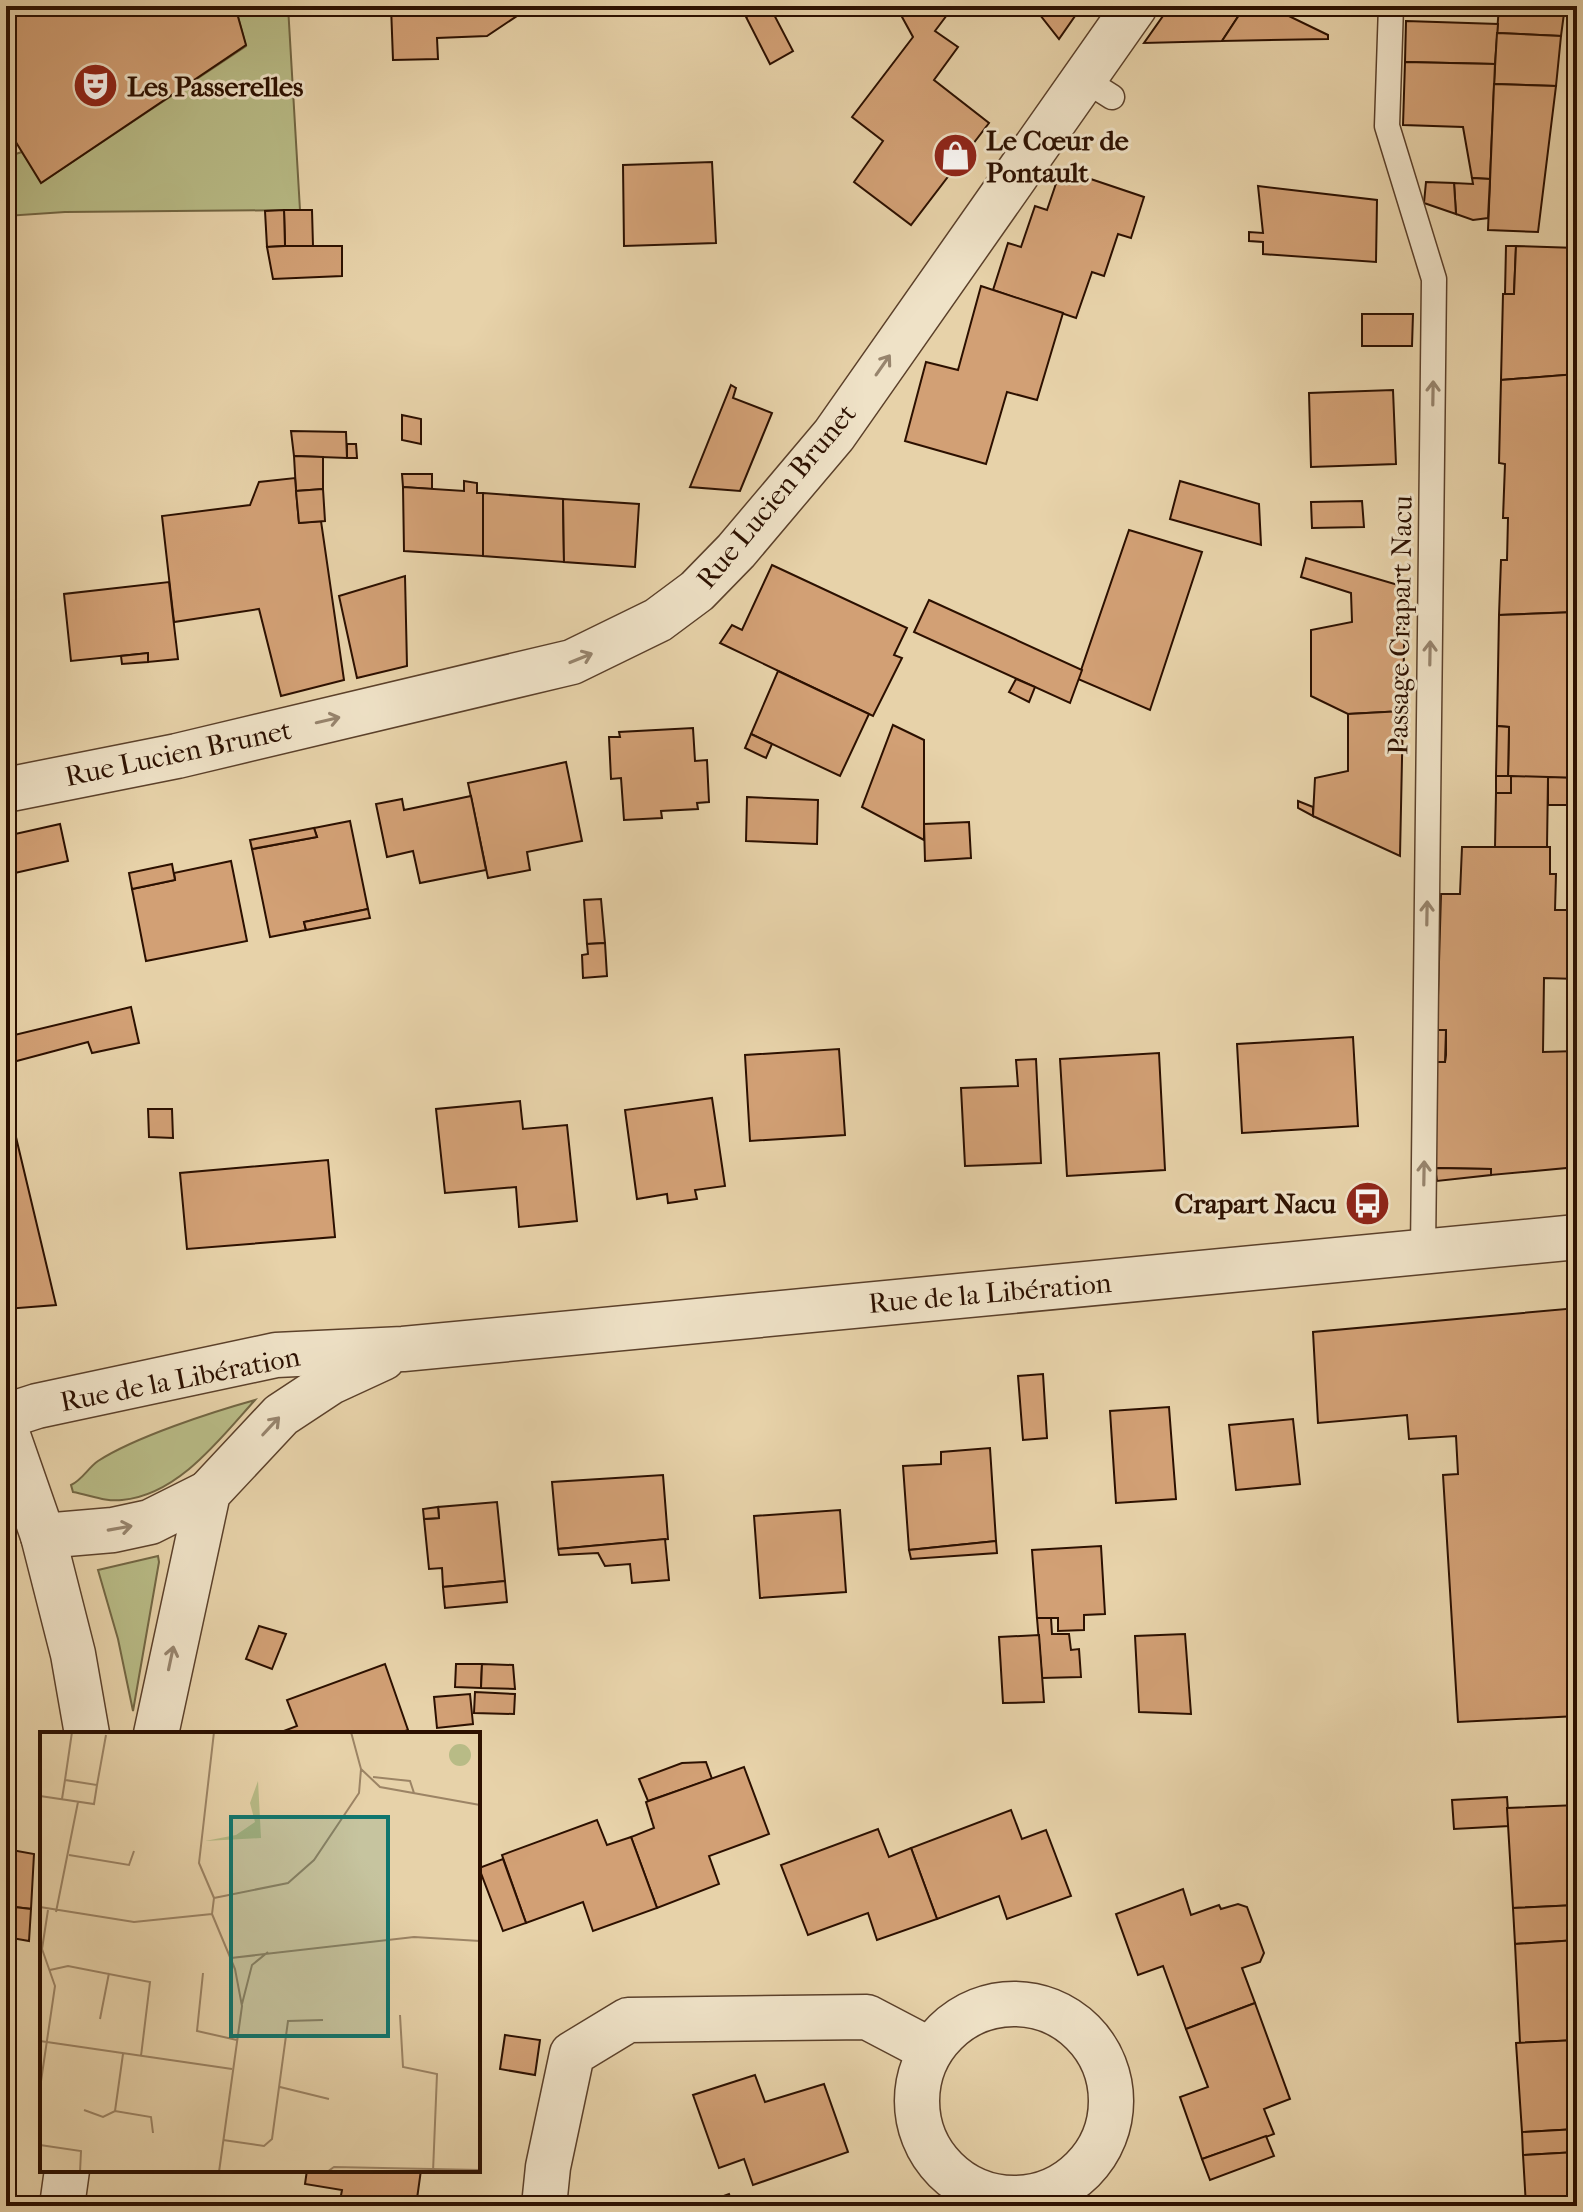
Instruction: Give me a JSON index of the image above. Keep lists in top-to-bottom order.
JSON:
{
  "streets": {
    "street": ["Rue Lucien Brunet", "Rue de la Libération"],
    "lane": ["Passage Crapart Nacu"]
  },
  "crossings": [
    ["Passage Crapart Nacu", "Rue de la Libération"]
  ],
  "one_way": ["Rue Lucien Brunet", "Passage Crapart Nacu"],
  "places": {
    "theatre": ["Les Passerelles"],
    "shop": ["Le Cœur de Pontault"],
    "bus stop": ["Crapart Nacu"]
  }
}
